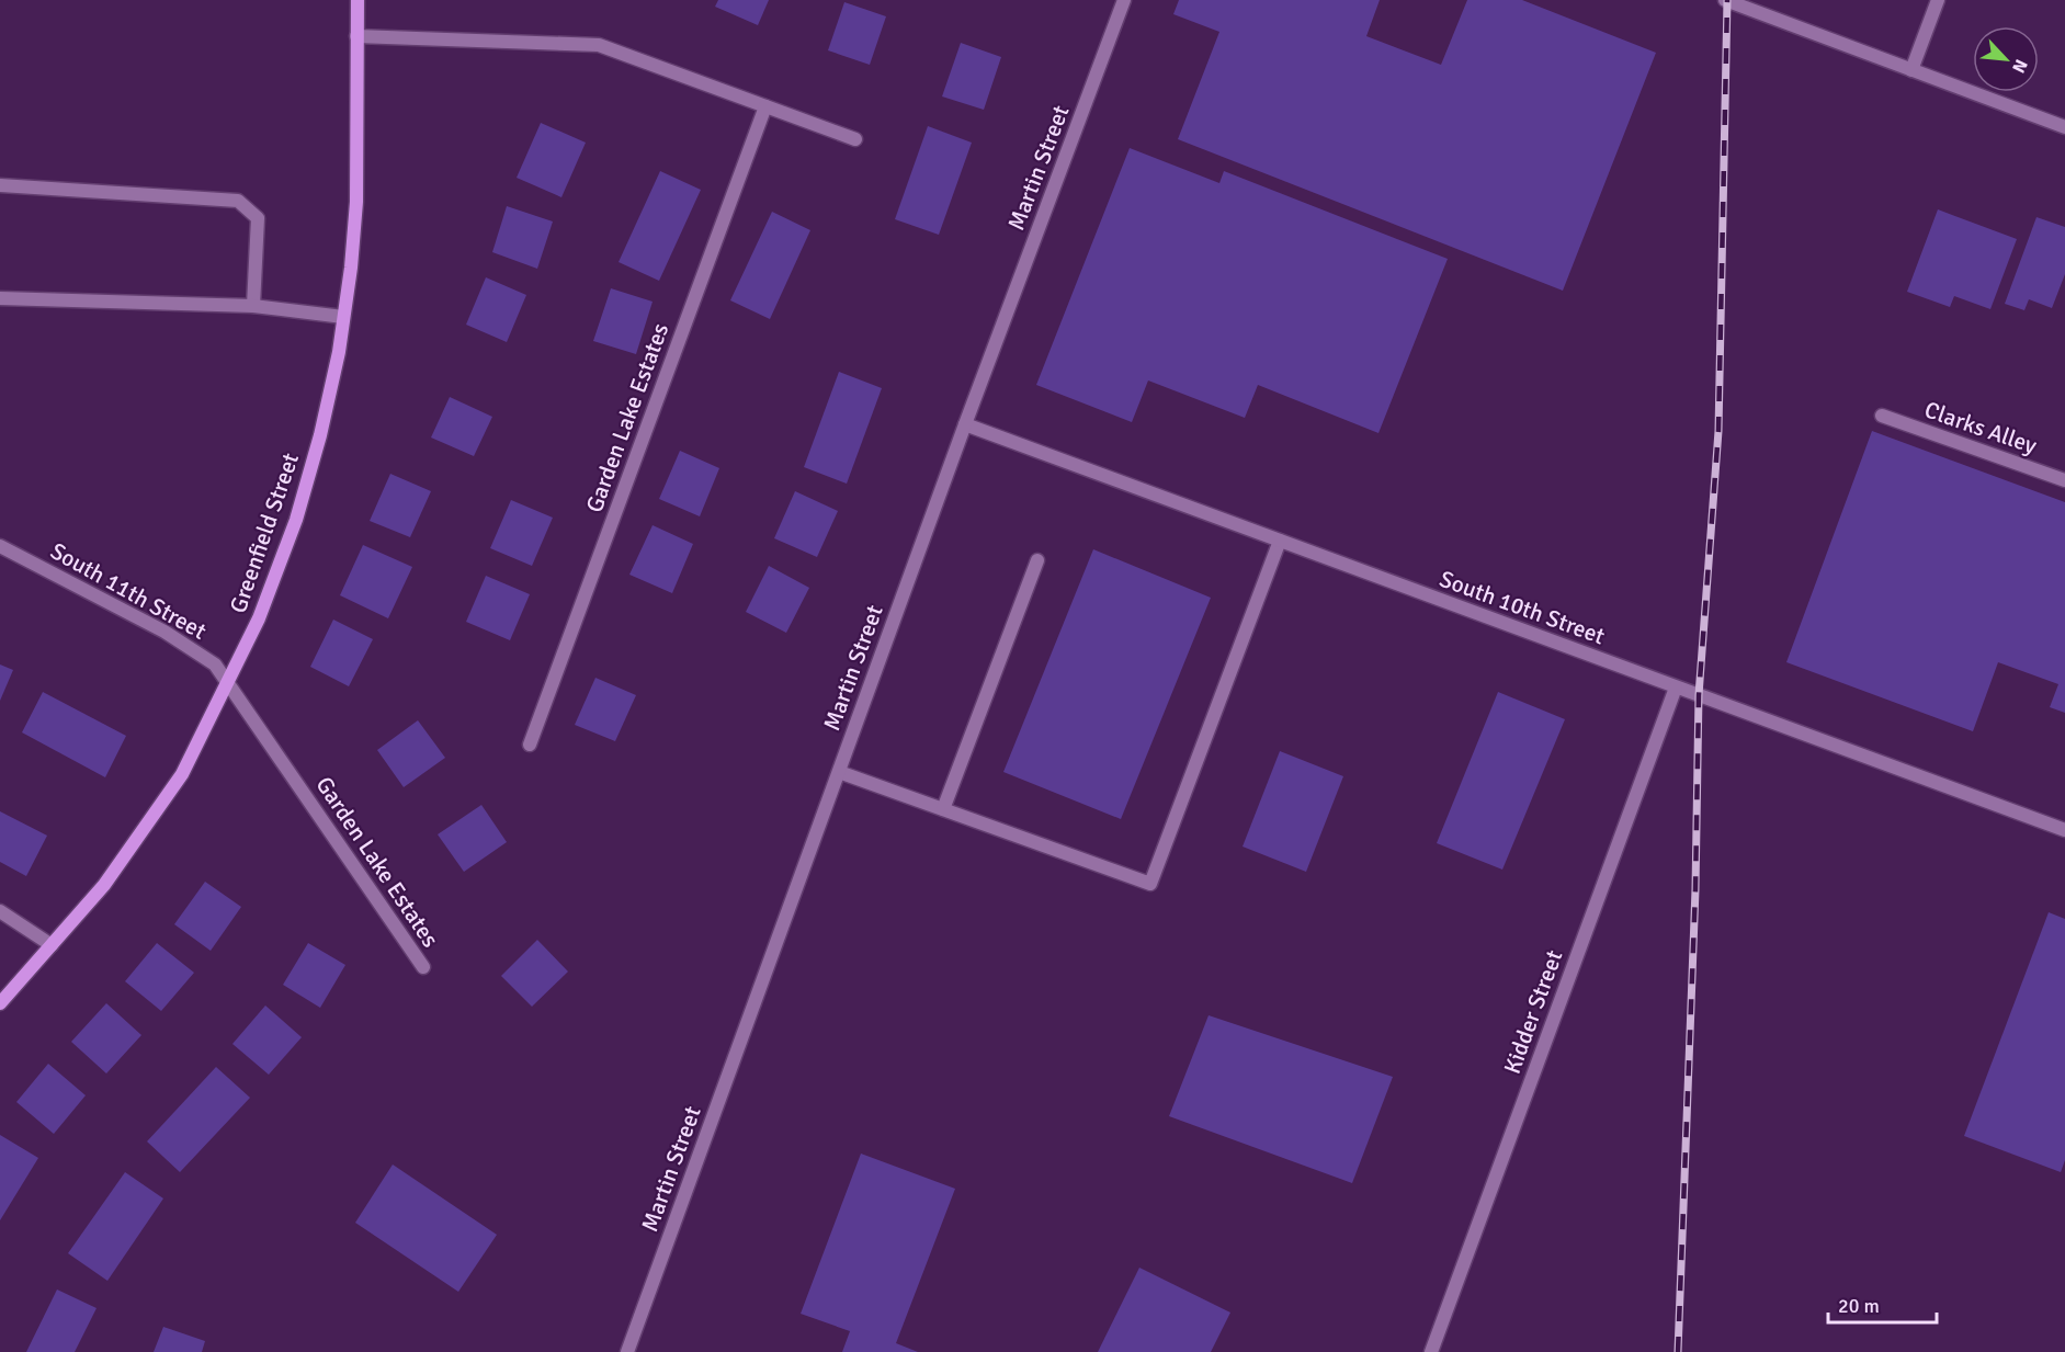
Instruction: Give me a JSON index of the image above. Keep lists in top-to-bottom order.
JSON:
{
  "streets": {
    "main road": ["Greenfield Street"],
    "street": [
      "Martin Street",
      "Garden Lake Estates",
      "Clarks Alley",
      "South 11th Street",
      "South 10th Street",
      "Kidder Street"
    ]
  },
  "crossings": [
    ["Martin Street", "South 10th Street"],
    ["Garden Lake Estates", "Greenfield Street"],
    ["Garden Lake Estates", "South 11th Street"],
    ["Greenfield Street", "South 11th Street"],
    ["South 10th Street", "Kidder Street"]
  ],
  "scale_bar": "20 m",
  "north": "bottom right"
}
